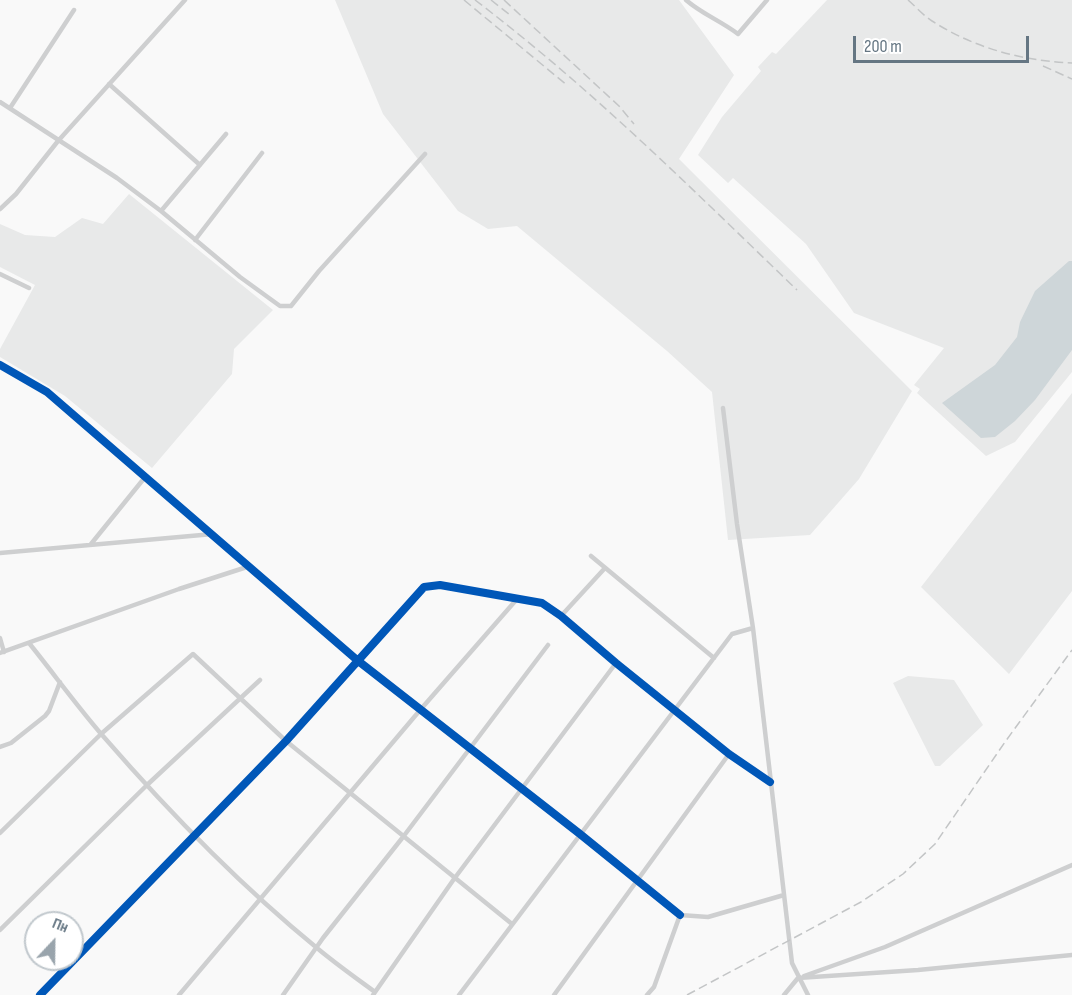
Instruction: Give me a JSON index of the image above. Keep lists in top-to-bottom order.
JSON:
{
  "scale_bar": "200 m",
  "north": "top"
}
